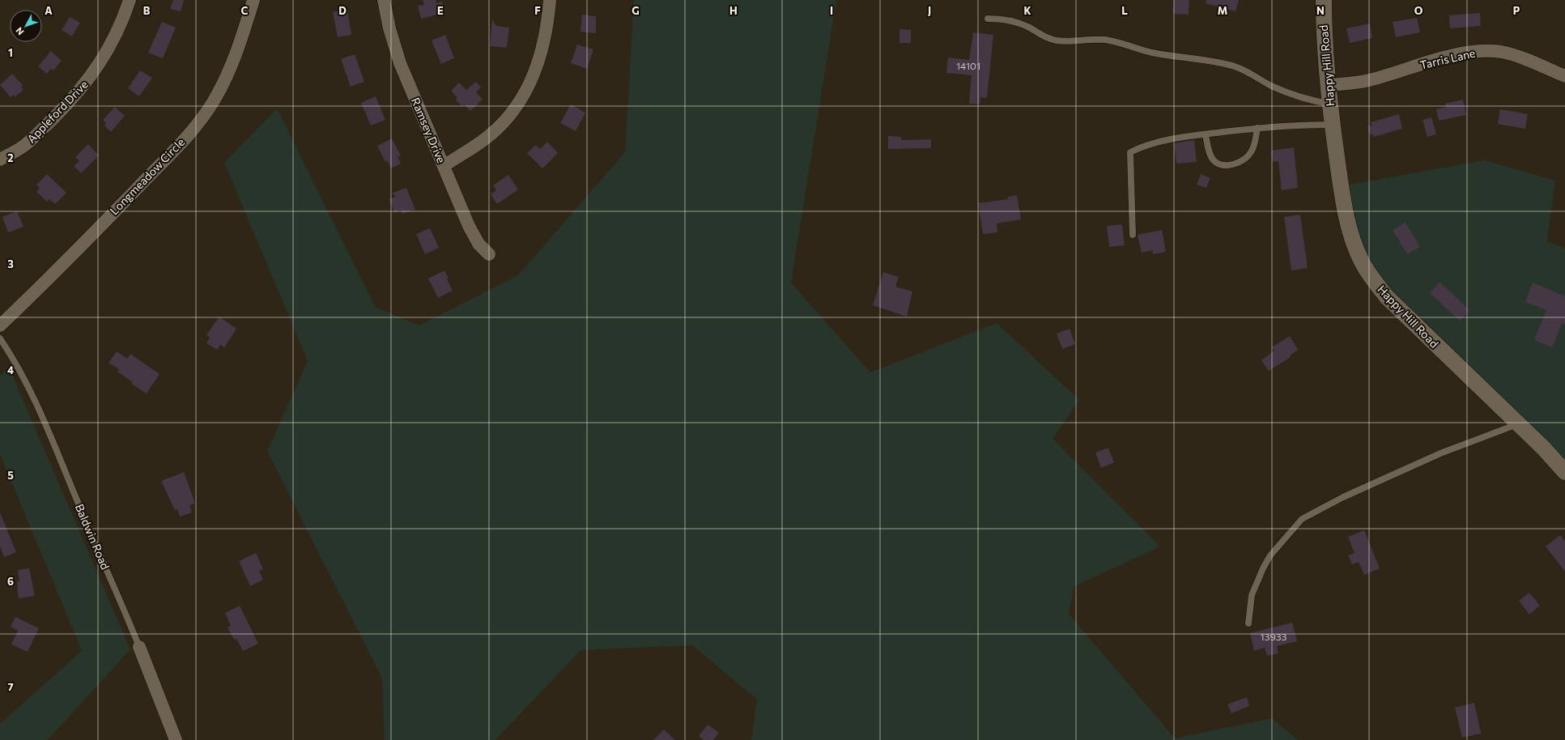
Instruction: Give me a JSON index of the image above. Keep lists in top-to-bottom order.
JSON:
{
  "streets": {
    "street": [
      "Tarris Lane",
      "Happy Hill Road",
      "Appleford Drive",
      "Ramsey Drive",
      "Longmeadow Circle",
      "Baldwin Road"
    ]
  },
  "crossings": [
    ["Tarris Lane", "Happy Hill Road"]
  ],
  "house_numbers": ["14101", "13933"],
  "north": "bottom left",
  "grid": {
    "columns": [
      "A",
      "B",
      "C",
      "D",
      "E",
      "F",
      "G",
      "H",
      "I",
      "J",
      "K",
      "L",
      "M",
      "N",
      "O",
      "P"
    ],
    "rows": [
      "1",
      "2",
      "3",
      "4",
      "5",
      "6",
      "7"
    ]
  }
}
